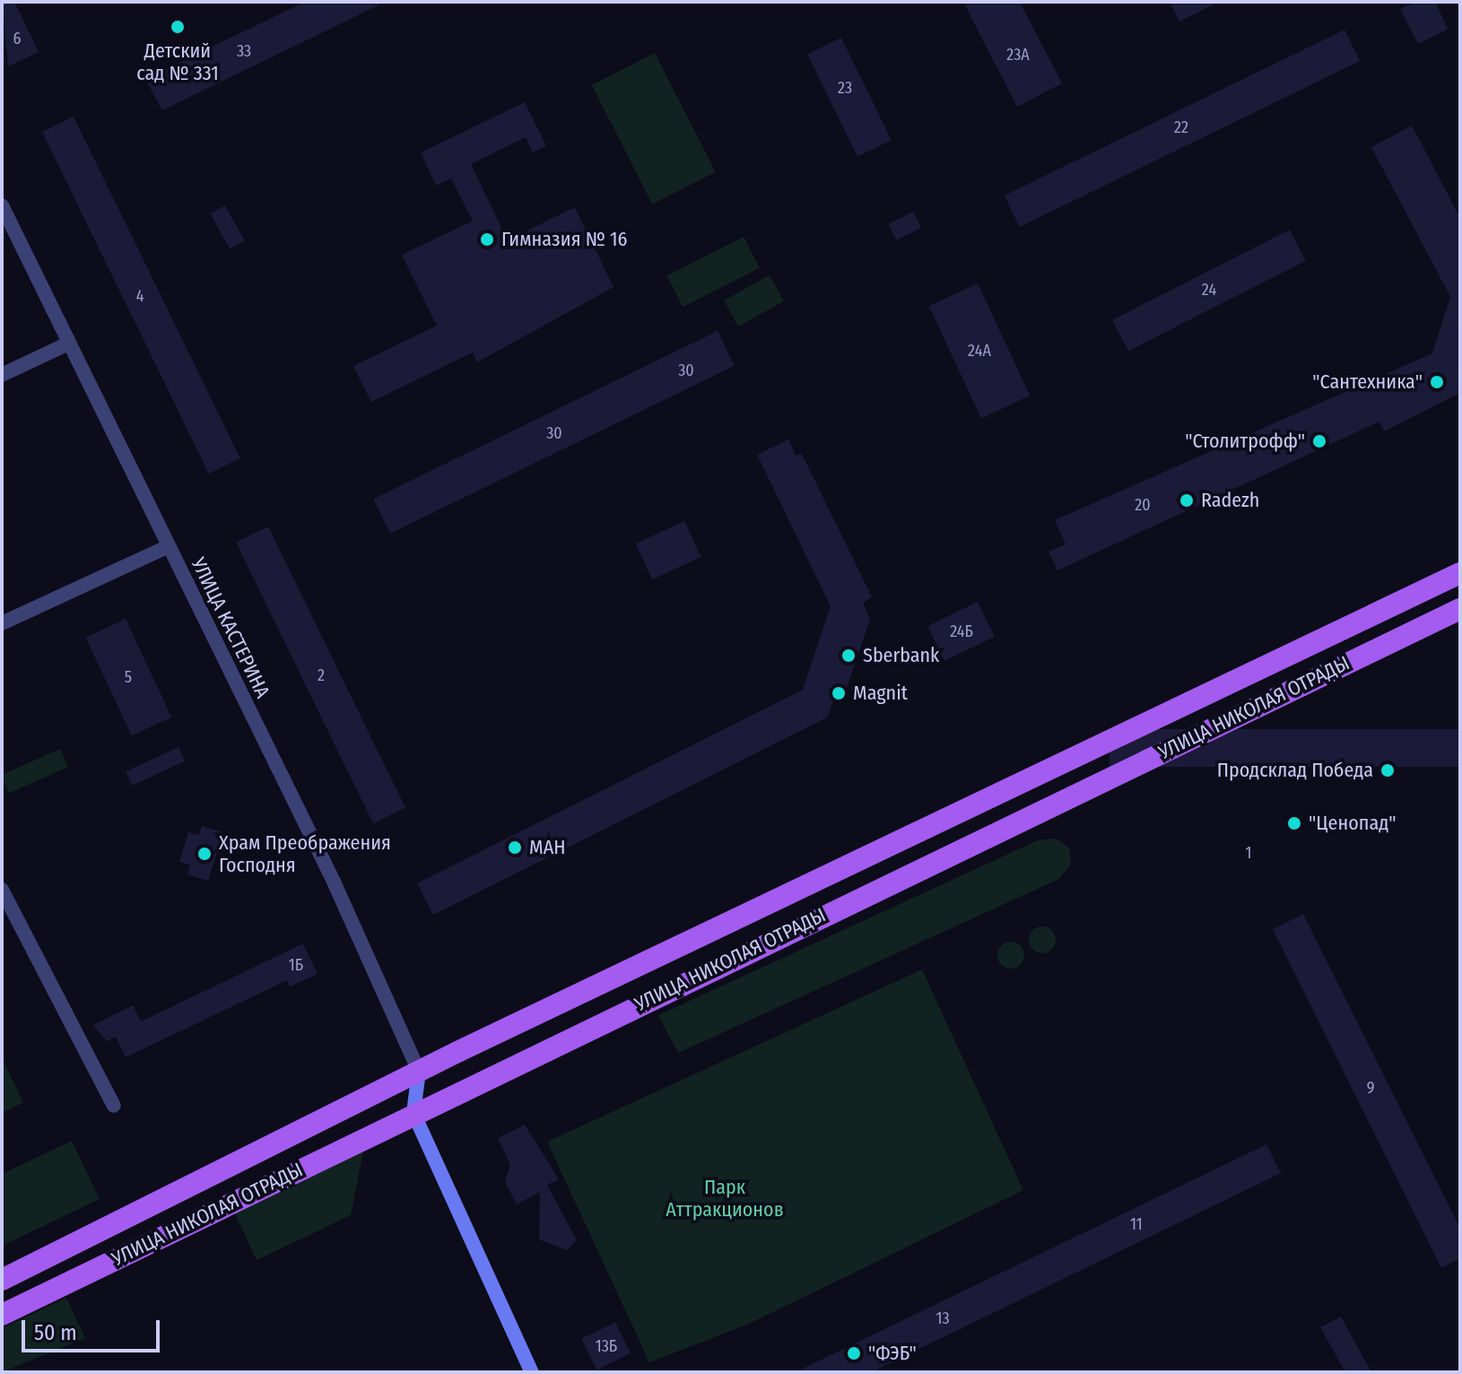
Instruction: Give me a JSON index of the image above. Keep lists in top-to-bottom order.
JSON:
{
  "streets": {
    "main road": ["УЛИЦА НИКОЛАЯ ОТРАДЫ"],
    "street": ["УЛИЦА КАСТЕРИНА"]
  },
  "crossings": [
    ["УЛИЦА КАСТЕРИНА", "УЛИЦА НИКОЛАЯ ОТРАДЫ"]
  ],
  "parks": ["Парк Аттракционов"],
  "places": [
    "Детский сад № 331",
    "Гимназия № 16",
    "\"Сантехника\"",
    "\"Столитрофф\"",
    "Radezh",
    "Sberbank",
    "Magnit",
    "Продсклад Победа",
    "\"Ценопад\"",
    "МАН",
    "Храм Преображения Господня",
    "\"ФЭБ\""
  ],
  "house_numbers": [
    "6",
    "33",
    "23А",
    "23",
    "22",
    "24",
    "4",
    "24А",
    "30",
    "30",
    "20",
    "24Б",
    "2",
    "5",
    "1",
    "1Б",
    "9",
    "11",
    "13",
    "13Б"
  ],
  "scale_bar": "50 m"
}
